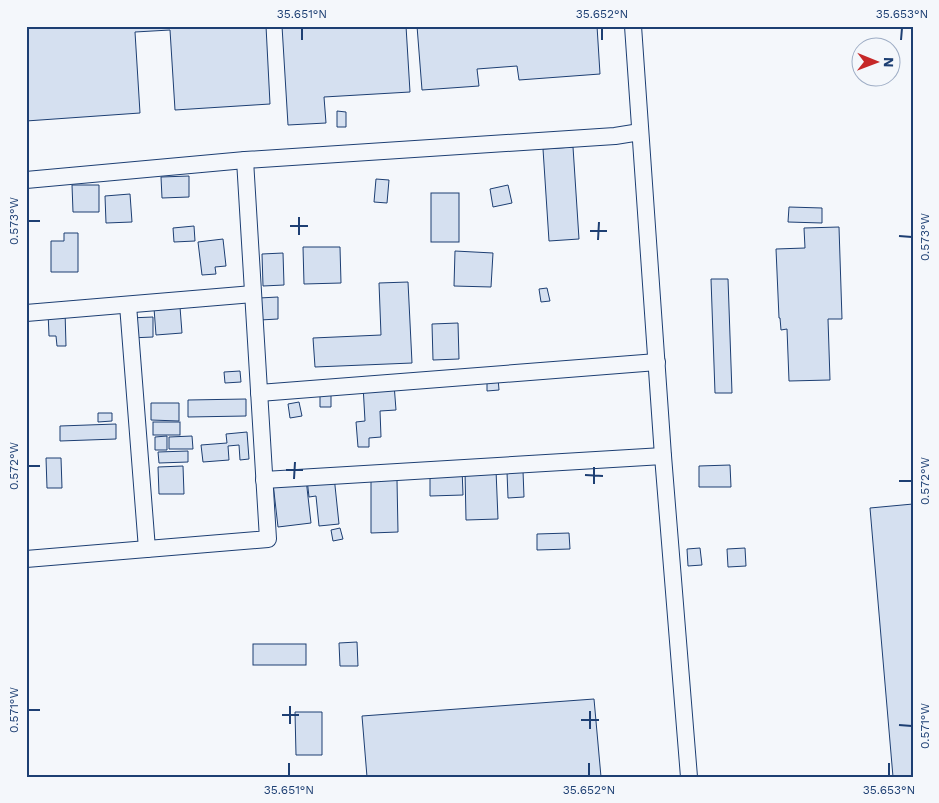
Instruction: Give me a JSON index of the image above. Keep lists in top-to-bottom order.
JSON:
{
  "north": "right",
  "coordinates": [
    "35.651°N",
    "35.652°N",
    "35.653°N",
    "0.573°W",
    "0.572°W",
    "0.571°W"
  ]
}
